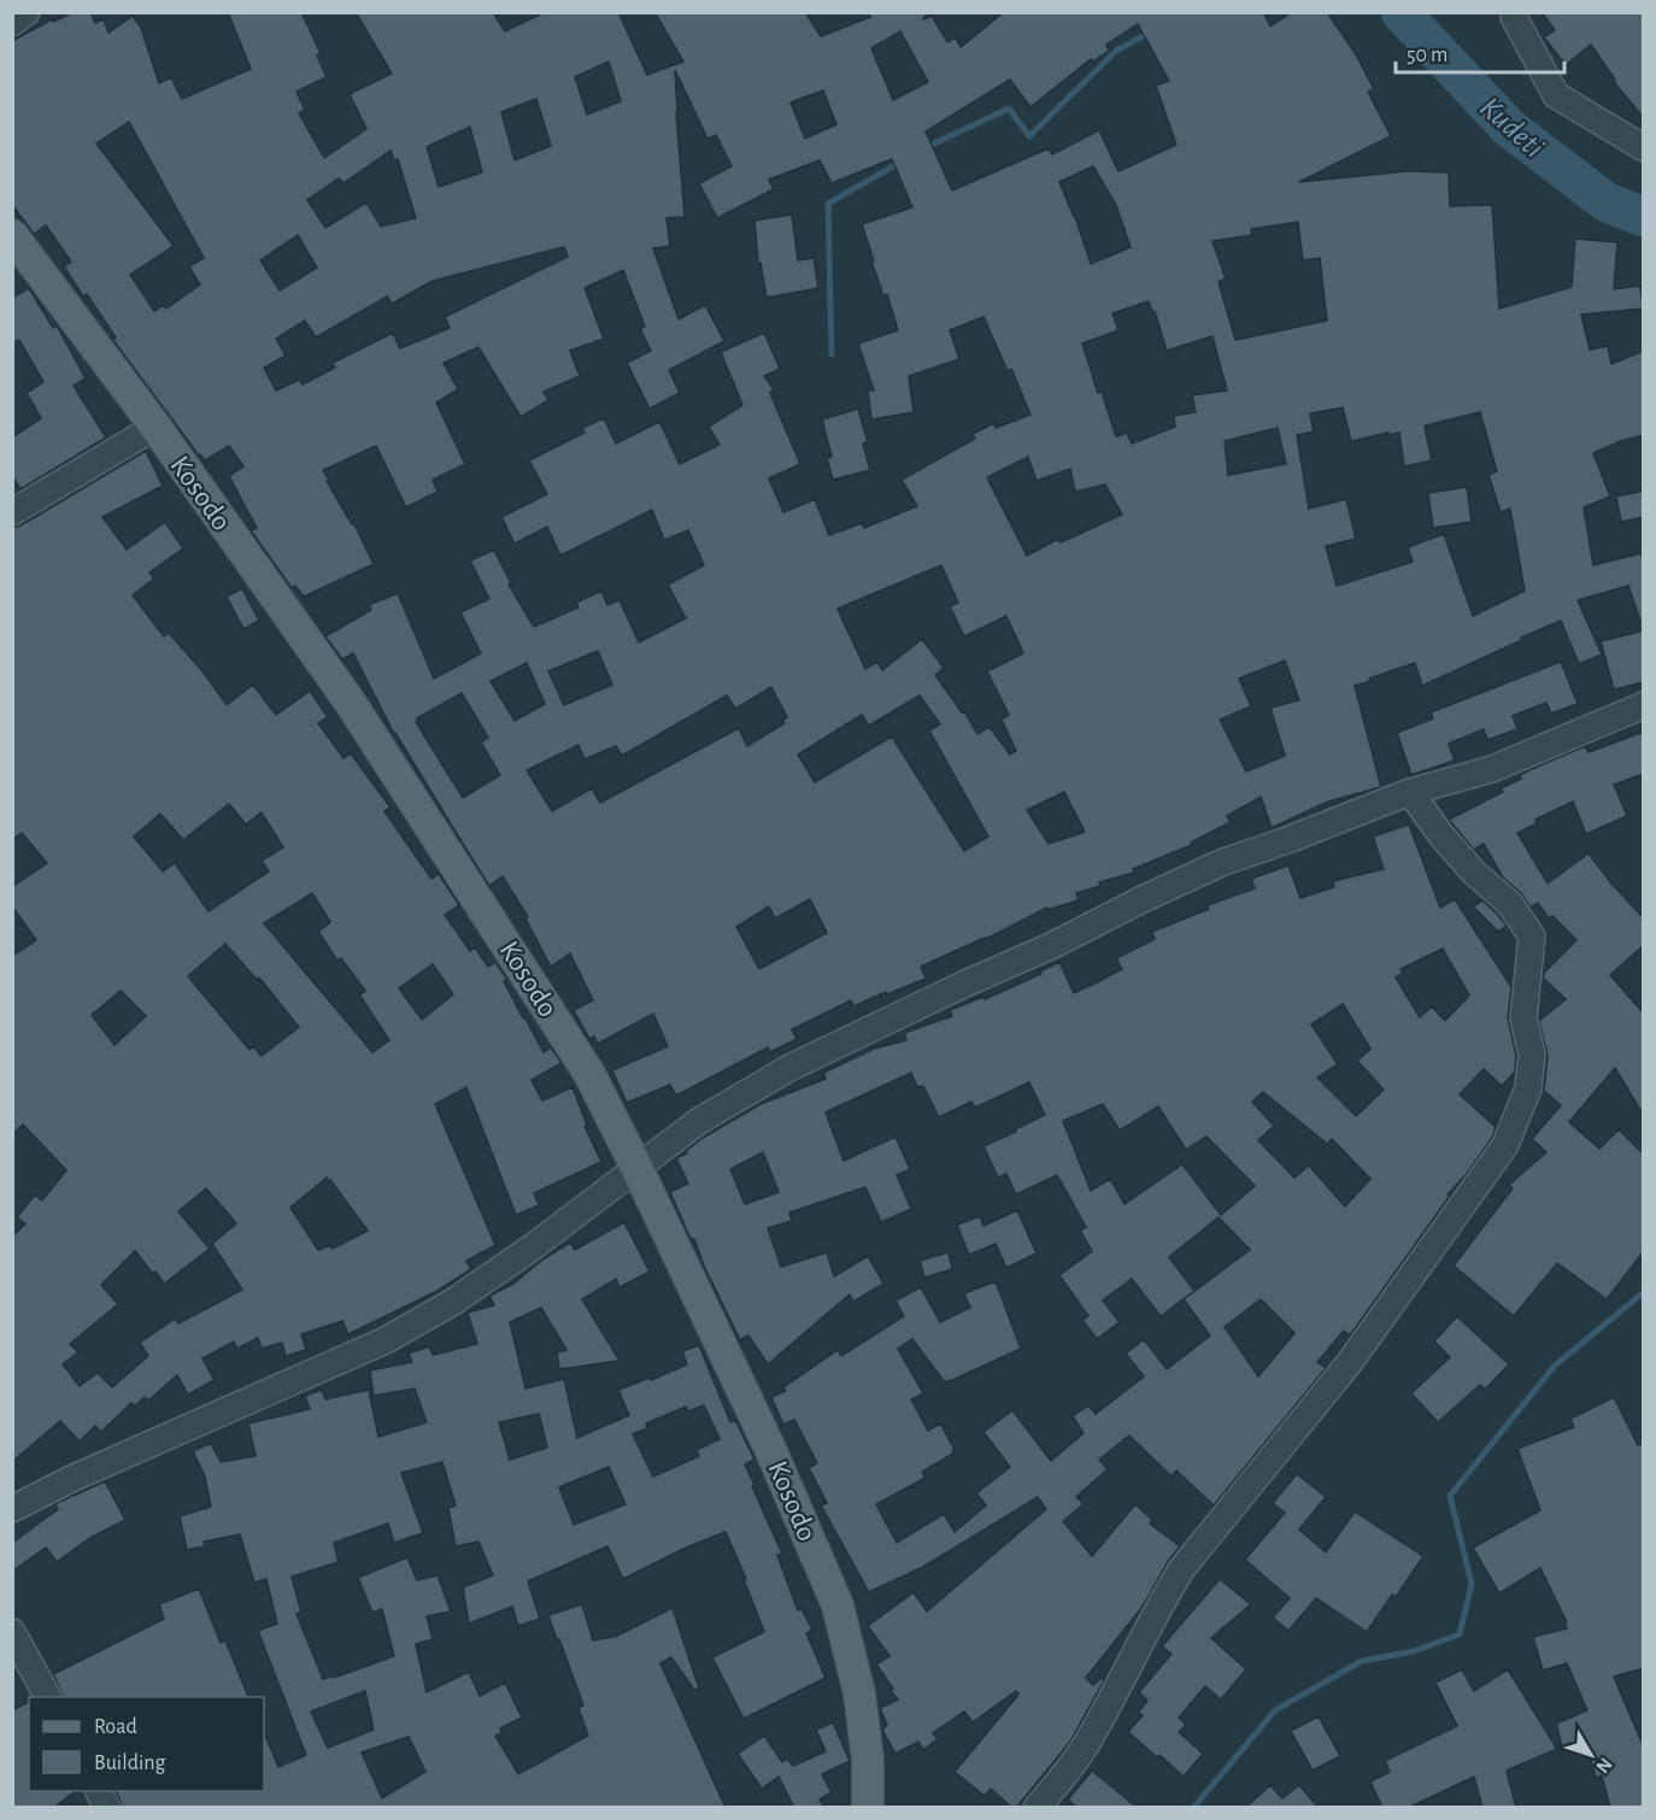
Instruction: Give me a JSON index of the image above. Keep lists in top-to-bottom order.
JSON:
{
  "streets": {
    "main road": ["Kosodo"]
  },
  "water": ["Kudeti"],
  "legend": ["Road", "Building"],
  "scale_bar": "50 m",
  "north": "bottom right"
}
